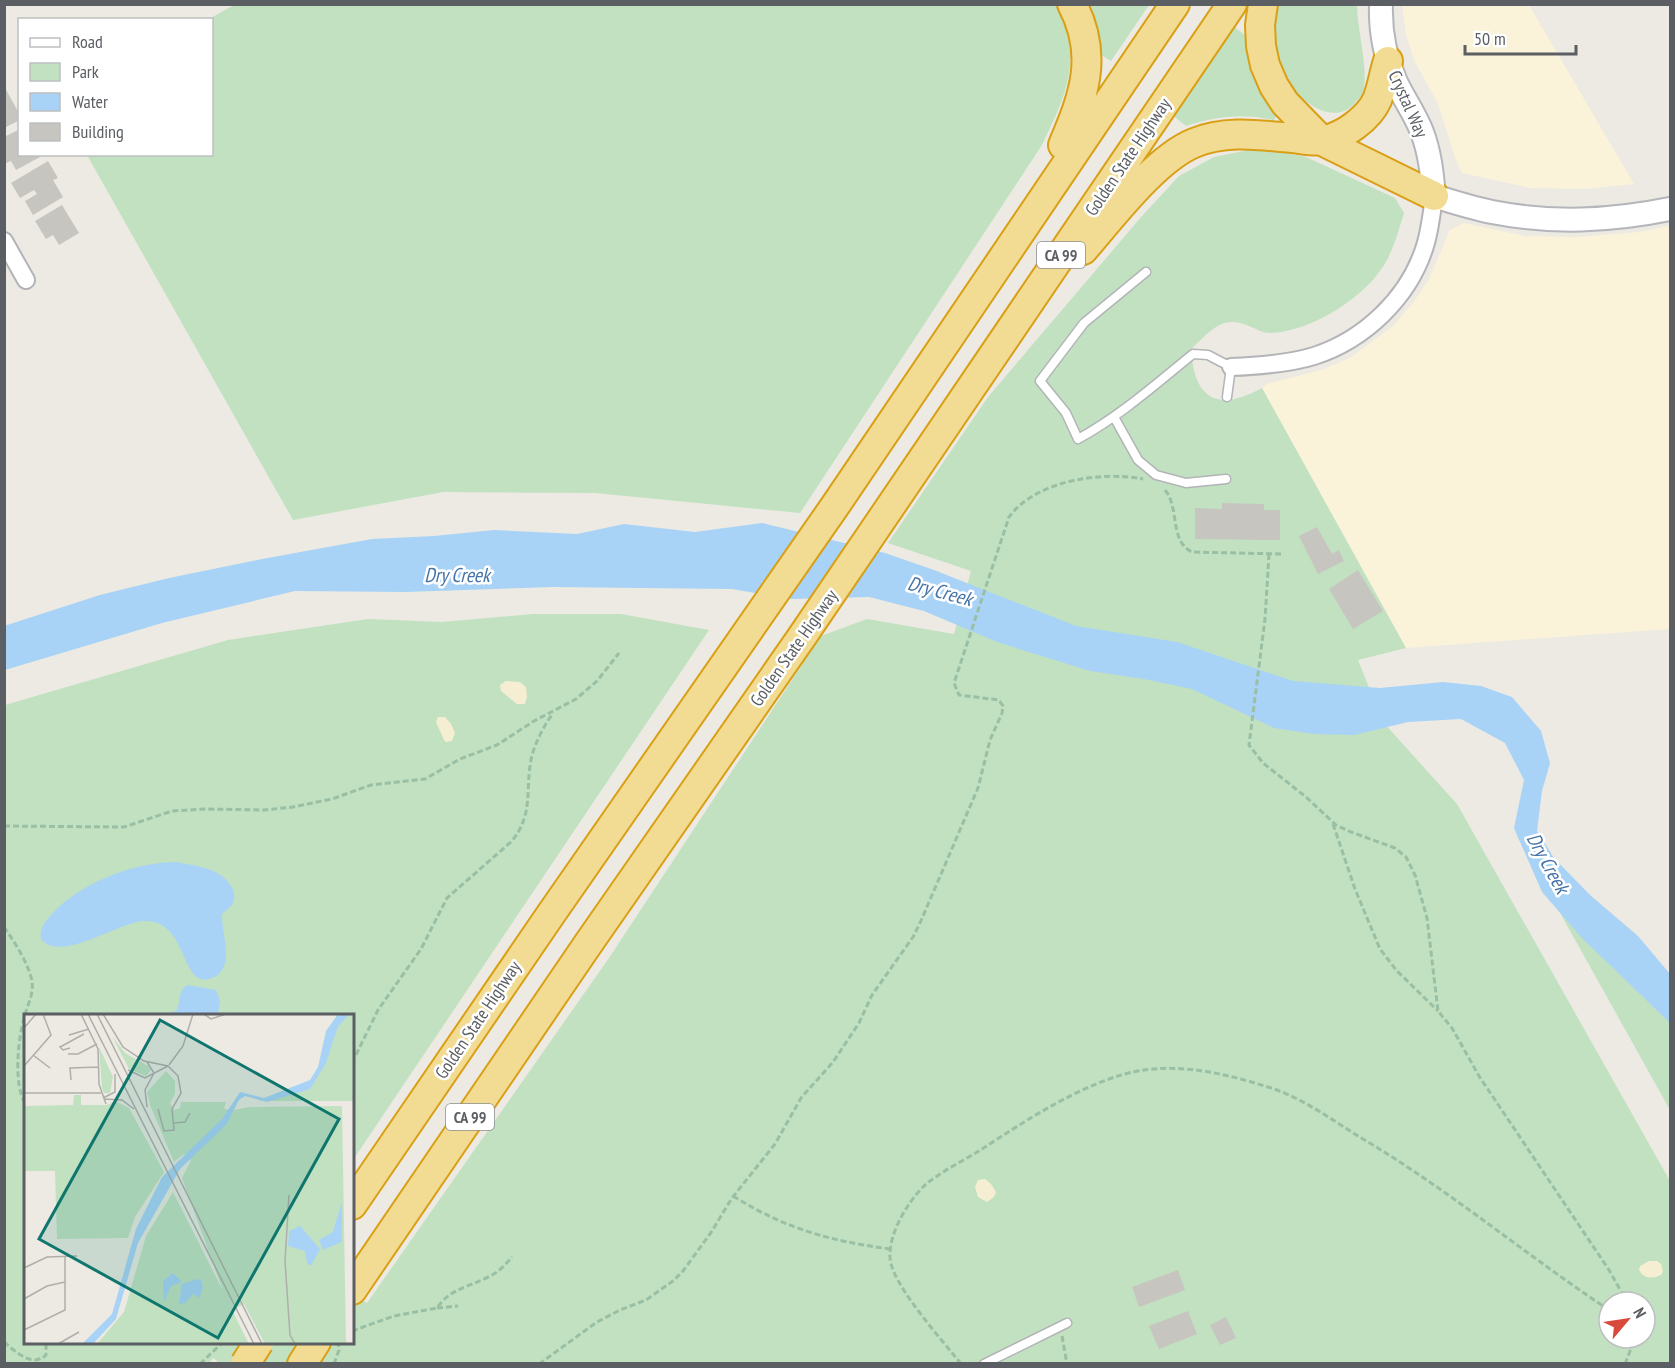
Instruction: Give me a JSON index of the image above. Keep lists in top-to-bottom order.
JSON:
{
  "streets": {
    "highway": ["Golden State Highway", "CA 99"],
    "street": ["Crystal Way"]
  },
  "water": ["Dry Creek"],
  "legend": [
    "Road",
    "Park",
    "Water",
    "Building"
  ],
  "scale_bar": "50 m",
  "north": "top right"
}
